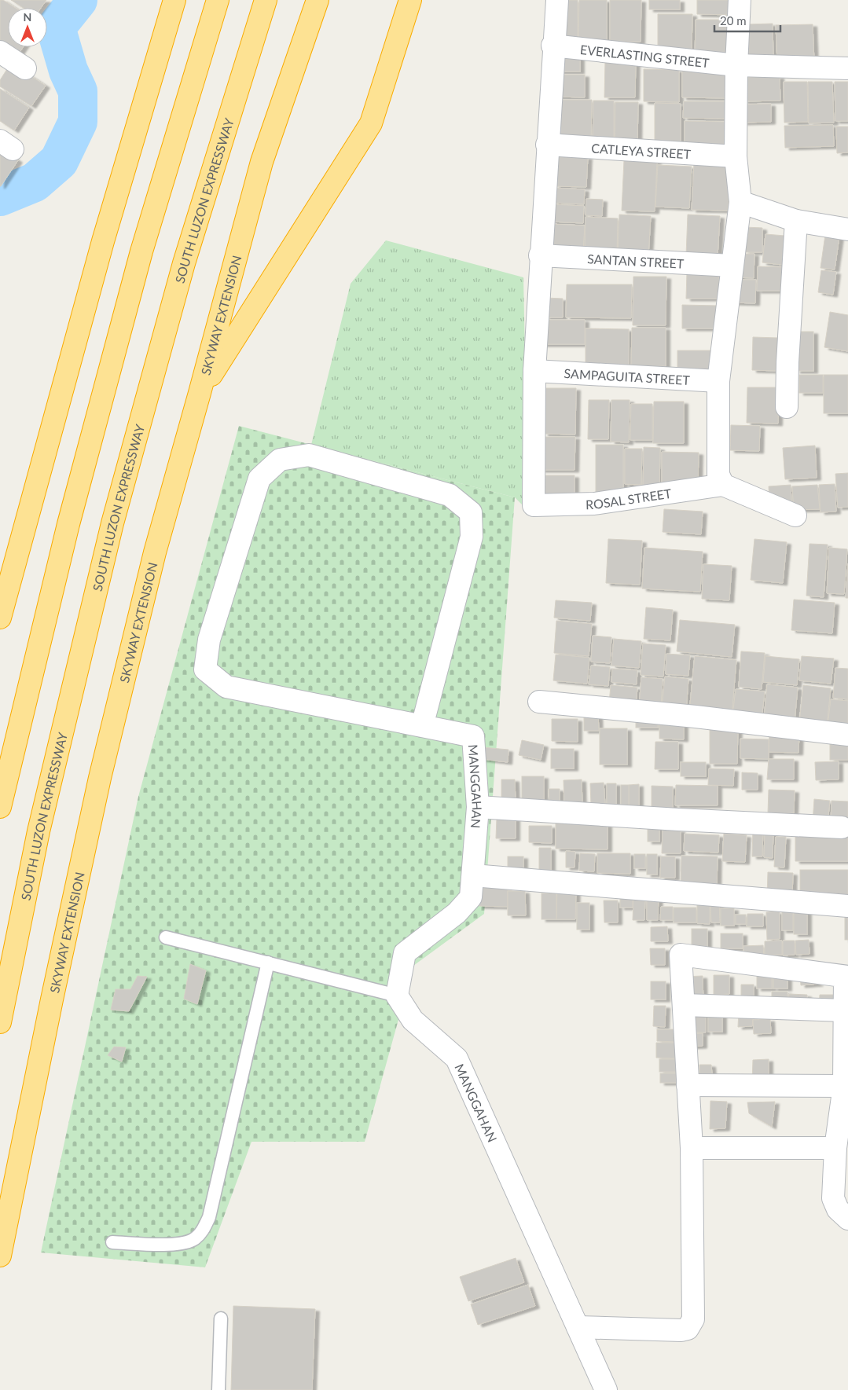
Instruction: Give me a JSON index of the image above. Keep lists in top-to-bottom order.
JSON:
{
  "streets": {
    "highway": ["SOUTH LUZON EXPRESSWAY", "SKYWAY EXTENSION"],
    "street": [
      "EVERLASTING STREET",
      "CATLEYA STREET",
      "SANTAN STREET",
      "SAMPAGUITA STREET",
      "ROSAL STREET",
      "MANGGAHAN"
    ]
  },
  "crossings": [
    ["SAMPAGUITA STREET", "ROSAL STREET"]
  ],
  "scale_bar": "20 m",
  "north": "top"
}
